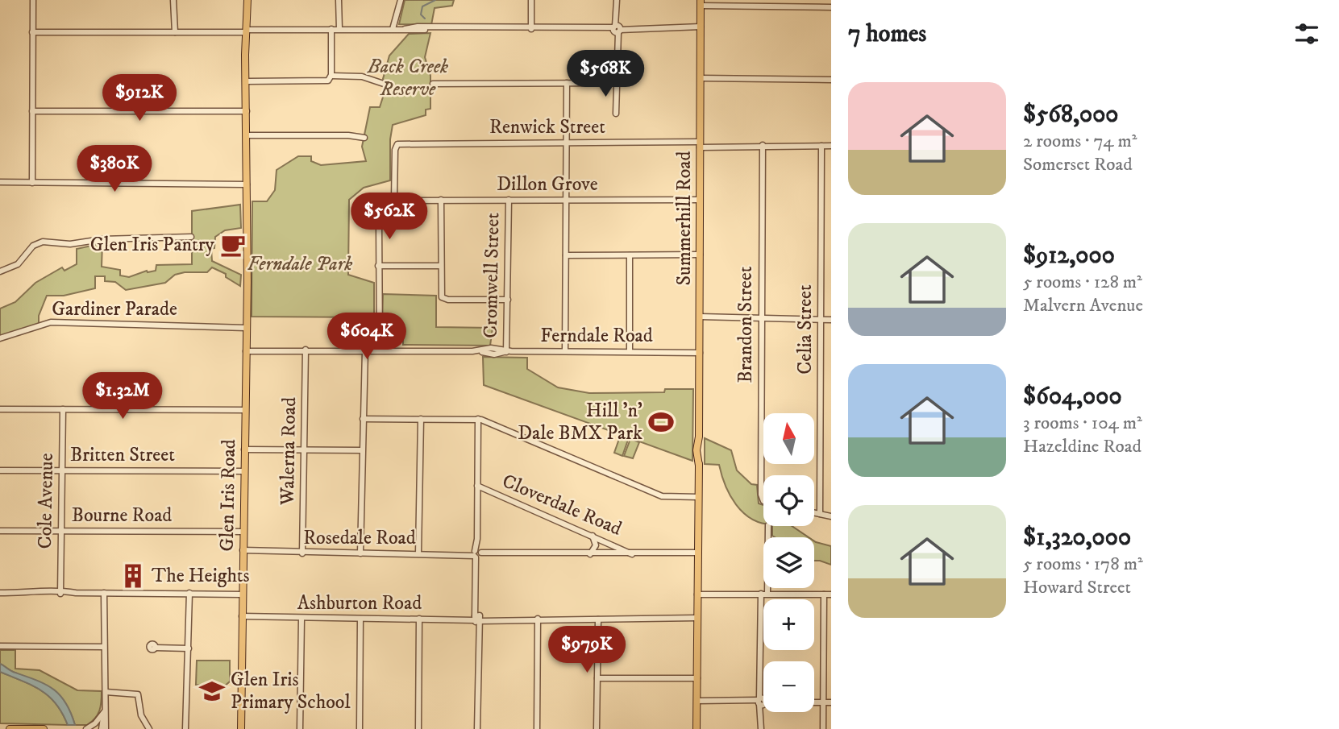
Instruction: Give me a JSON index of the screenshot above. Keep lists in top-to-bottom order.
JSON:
{
  "streets": {
    "main road": ["Summerhill Road", "Glen Iris Road"],
    "street": [
      "Renwick Street",
      "Dillon Grove",
      "Cromwell Street",
      "Gardiner Parade",
      "Brandon Street",
      "Celia Street",
      "Ferndale Road",
      "Walerna Road",
      "Britten Street",
      "Cole Avenue",
      "Cloverdale Road",
      "Bourne Road",
      "Rosedale Road",
      "Ashburton Road"
    ]
  },
  "crossings": [
    ["Renwick Street", "Dillon Grove"],
    ["Renwick Street", "Summerhill Road"],
    ["Renwick Street", "Brandon Street"],
    ["Renwick Street", "Celia Street"],
    ["Dillon Grove", "Summerhill Road"],
    ["Dillon Grove", "Cromwell Street"],
    ["Summerhill Road", "Ferndale Road"],
    ["Summerhill Road", "Rosedale Road"],
    ["Summerhill Road", "Ashburton Road"],
    ["Cromwell Street", "Ferndale Road"],
    ["Gardiner Parade", "Glen Iris Road"],
    ["Ferndale Road", "Walerna Road"],
    ["Ferndale Road", "Glen Iris Road"],
    ["Walerna Road", "Rosedale Road"],
    ["Britten Street", "Glen Iris Road"],
    ["Britten Street", "Cole Avenue"],
    ["Glen Iris Road", "Bourne Road"],
    ["Glen Iris Road", "Rosedale Road"],
    ["Glen Iris Road", "Ashburton Road"],
    ["Cole Avenue", "Bourne Road"],
    ["Cloverdale Road", "Rosedale Road"]
  ],
  "parks": ["Back Creek Reserve", "Ferndale Park"],
  "places": {
    "cafe": ["Glen Iris Pantry"],
    "sports": ["Hill 'n' Dale BMX Park"],
    "building": ["The Heights"],
    "school or university": ["Glen Iris Primary School"]
  },
  "north": "top",
  "page": {
    "heading": "7 homes",
    "price": [
      "$568K",
      "$912K",
      "$380K",
      "$562K",
      "$604K",
      "$1.32M",
      "$979K"
    ],
    "list": [
      {
        "name": "$568,000",
        "note": "2 rooms · 74 m² · Somerset Road"
      },
      {
        "name": "$912,000",
        "note": "5 rooms · 128 m² · Malvern Avenue"
      },
      {
        "name": "$604,000",
        "note": "3 rooms · 104 m² · Hazeldine Road"
      },
      {
        "name": "$1,320,000",
        "note": "5 rooms · 178 m² · Howard Street"
      }
    ],
    "map_buttons": ["+", "−"]
  }
}
